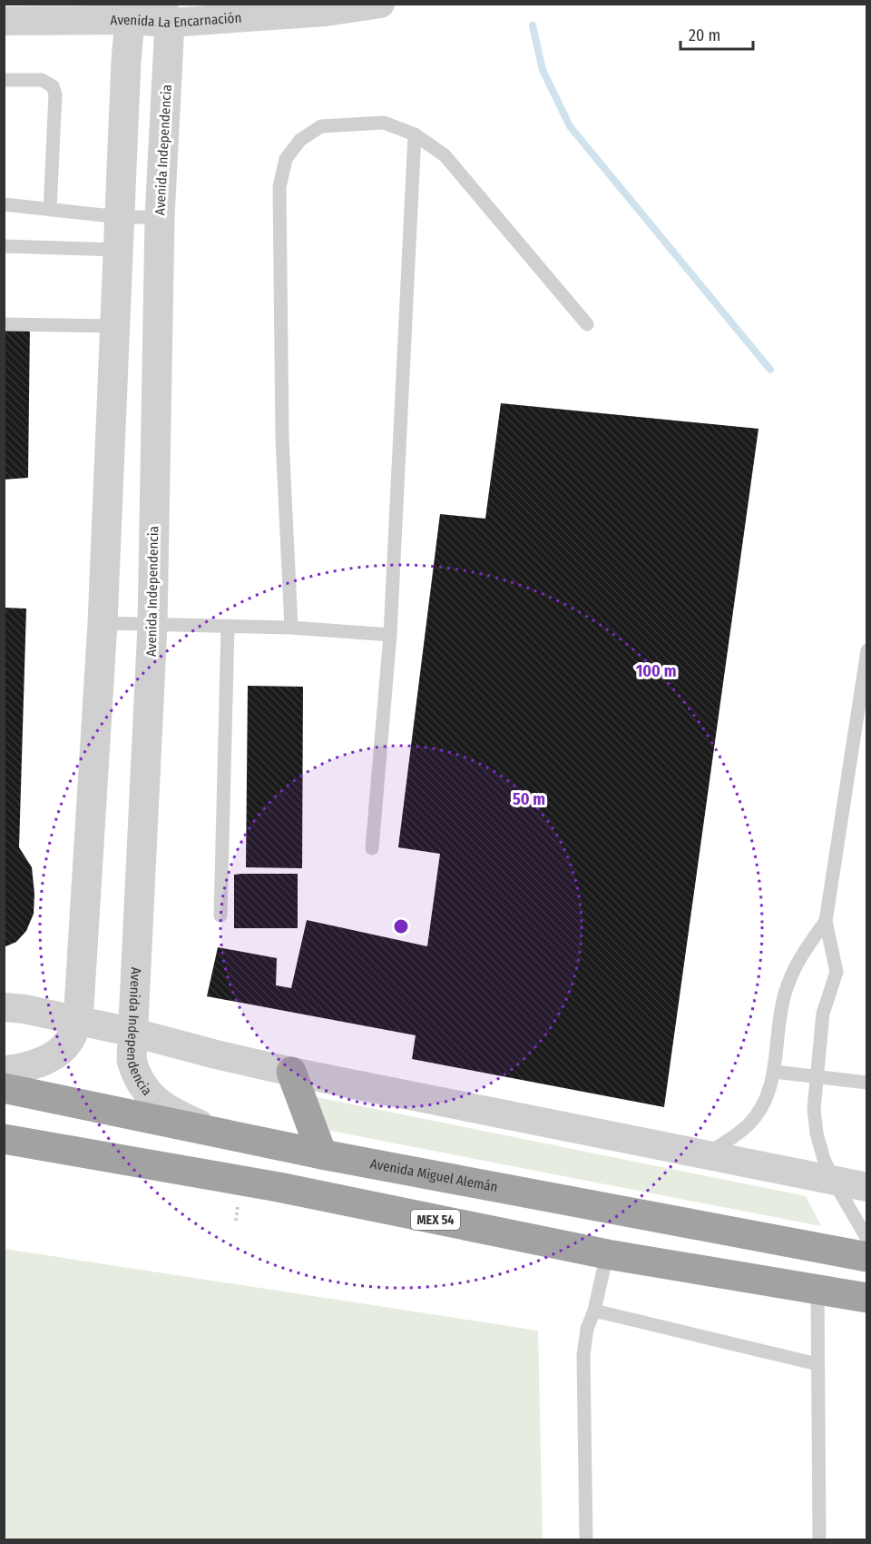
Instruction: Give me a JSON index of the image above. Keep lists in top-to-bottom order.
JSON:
{
  "streets": {
    "highway": ["Avenida Miguel Alemán", "MEX 54"],
    "street": ["Avenida La Encarnación", "Avenida Independencia"]
  },
  "crossings": [
    ["Avenida La Encarnación", "Avenida Independencia"],
    ["Avenida Independencia", "Avenida Miguel Alemán"]
  ],
  "scale_bar": "20 m",
  "rings": ["100 m", "50 m"]
}
